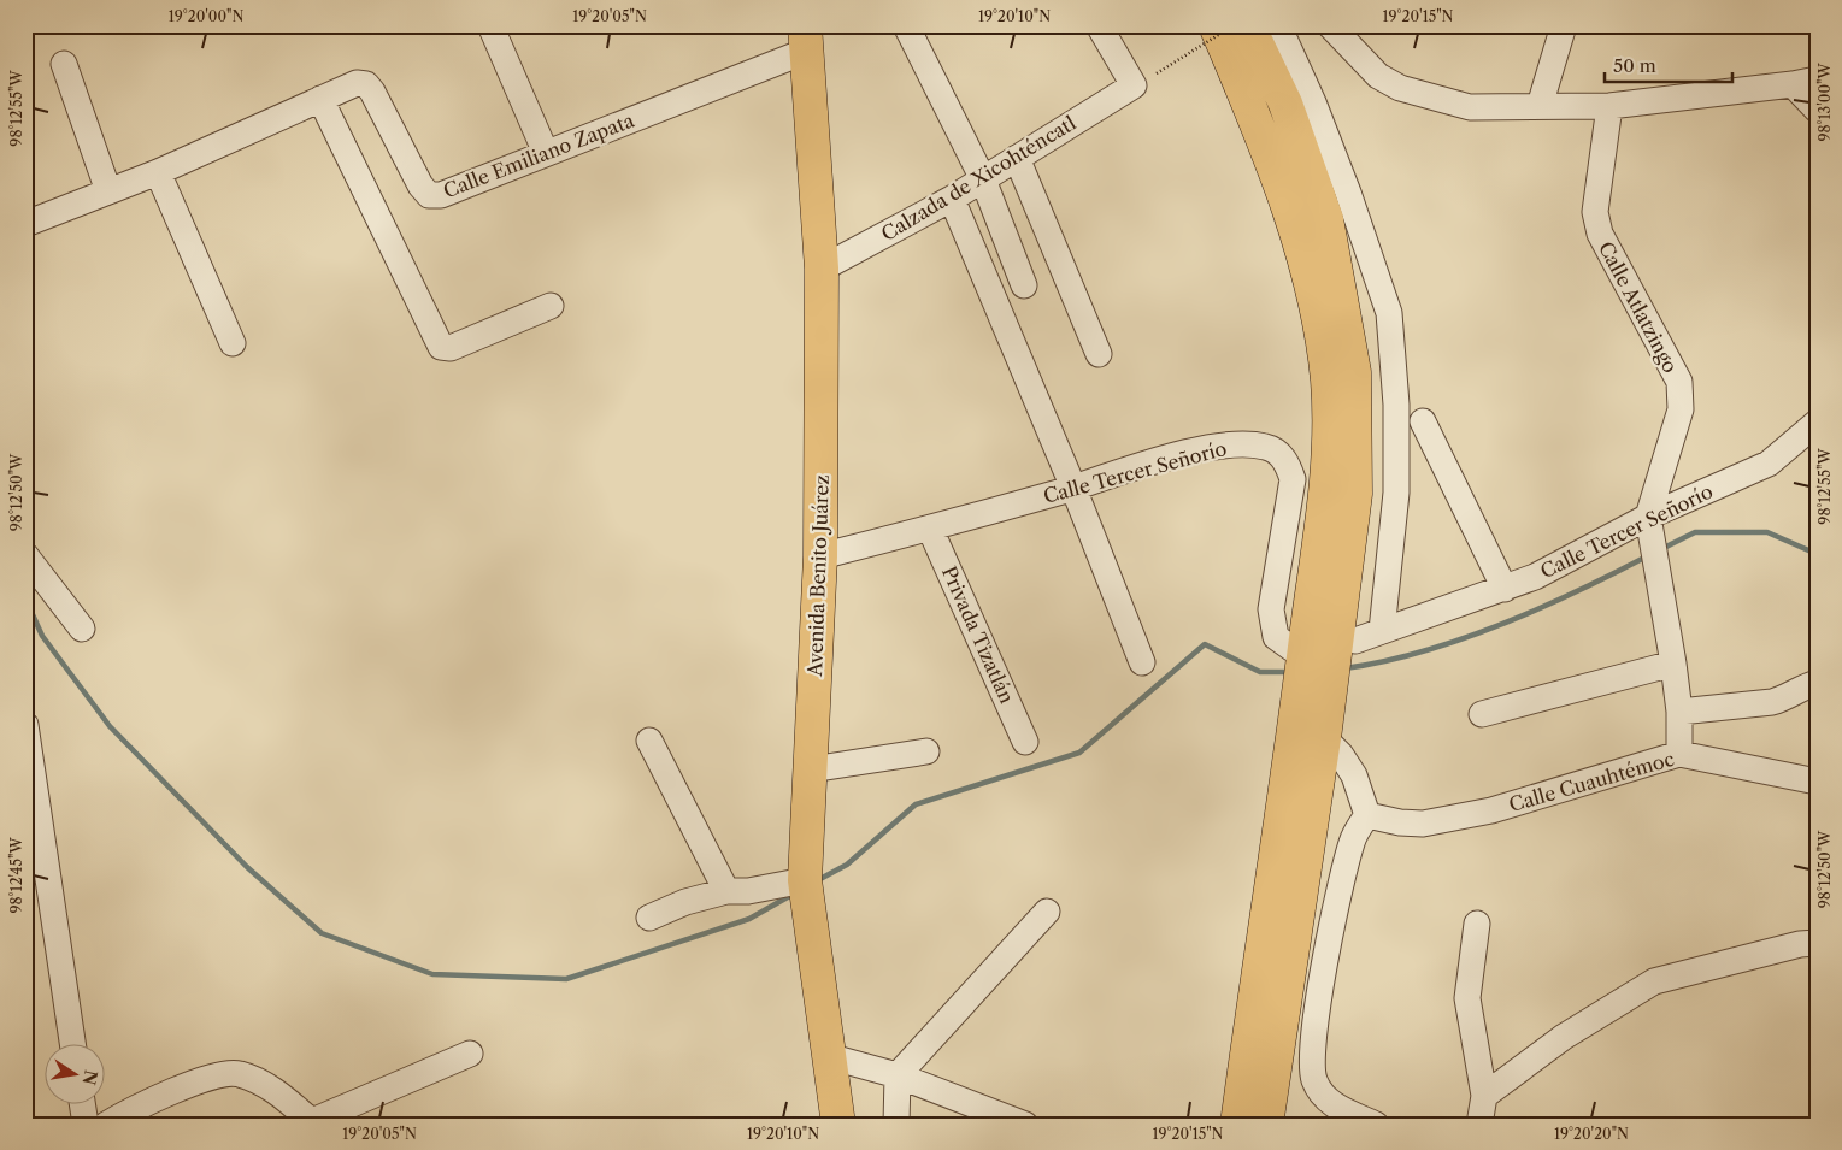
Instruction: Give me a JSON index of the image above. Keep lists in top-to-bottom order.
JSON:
{
  "streets": {
    "main road": ["Avenida Benito Juárez"],
    "street": [
      "Calle Emiliano Zapata",
      "Calzada de Xicohténcatl",
      "Calle Atlatzingo",
      "Calle Tercer Señorío",
      "Privada Tizatlán",
      "Calle Cuauhtémoc"
    ]
  },
  "crossings": [
    ["Calle Emiliano Zapata", "Avenida Benito Juárez"],
    ["Calzada de Xicohténcatl", "Avenida Benito Juárez"],
    ["Calle Atlatzingo", "Calle Tercer Señorío"],
    ["Calle Atlatzingo", "Calle Cuauhtémoc"],
    ["Calle Tercer Señorío", "Avenida Benito Juárez"],
    ["Calle Tercer Señorío", "Privada Tizatlán"]
  ],
  "scale_bar": "50 m",
  "north": "right",
  "coordinates": [
    "19°20'00\"N",
    "19°20'05\"N",
    "19°20'10\"N",
    "19°20'15\"N",
    "98°13'00\"W",
    "98°12'55\"W",
    "98°12'50\"W",
    "98°12'45\"W",
    "19°20'20\"N"
  ]
}
